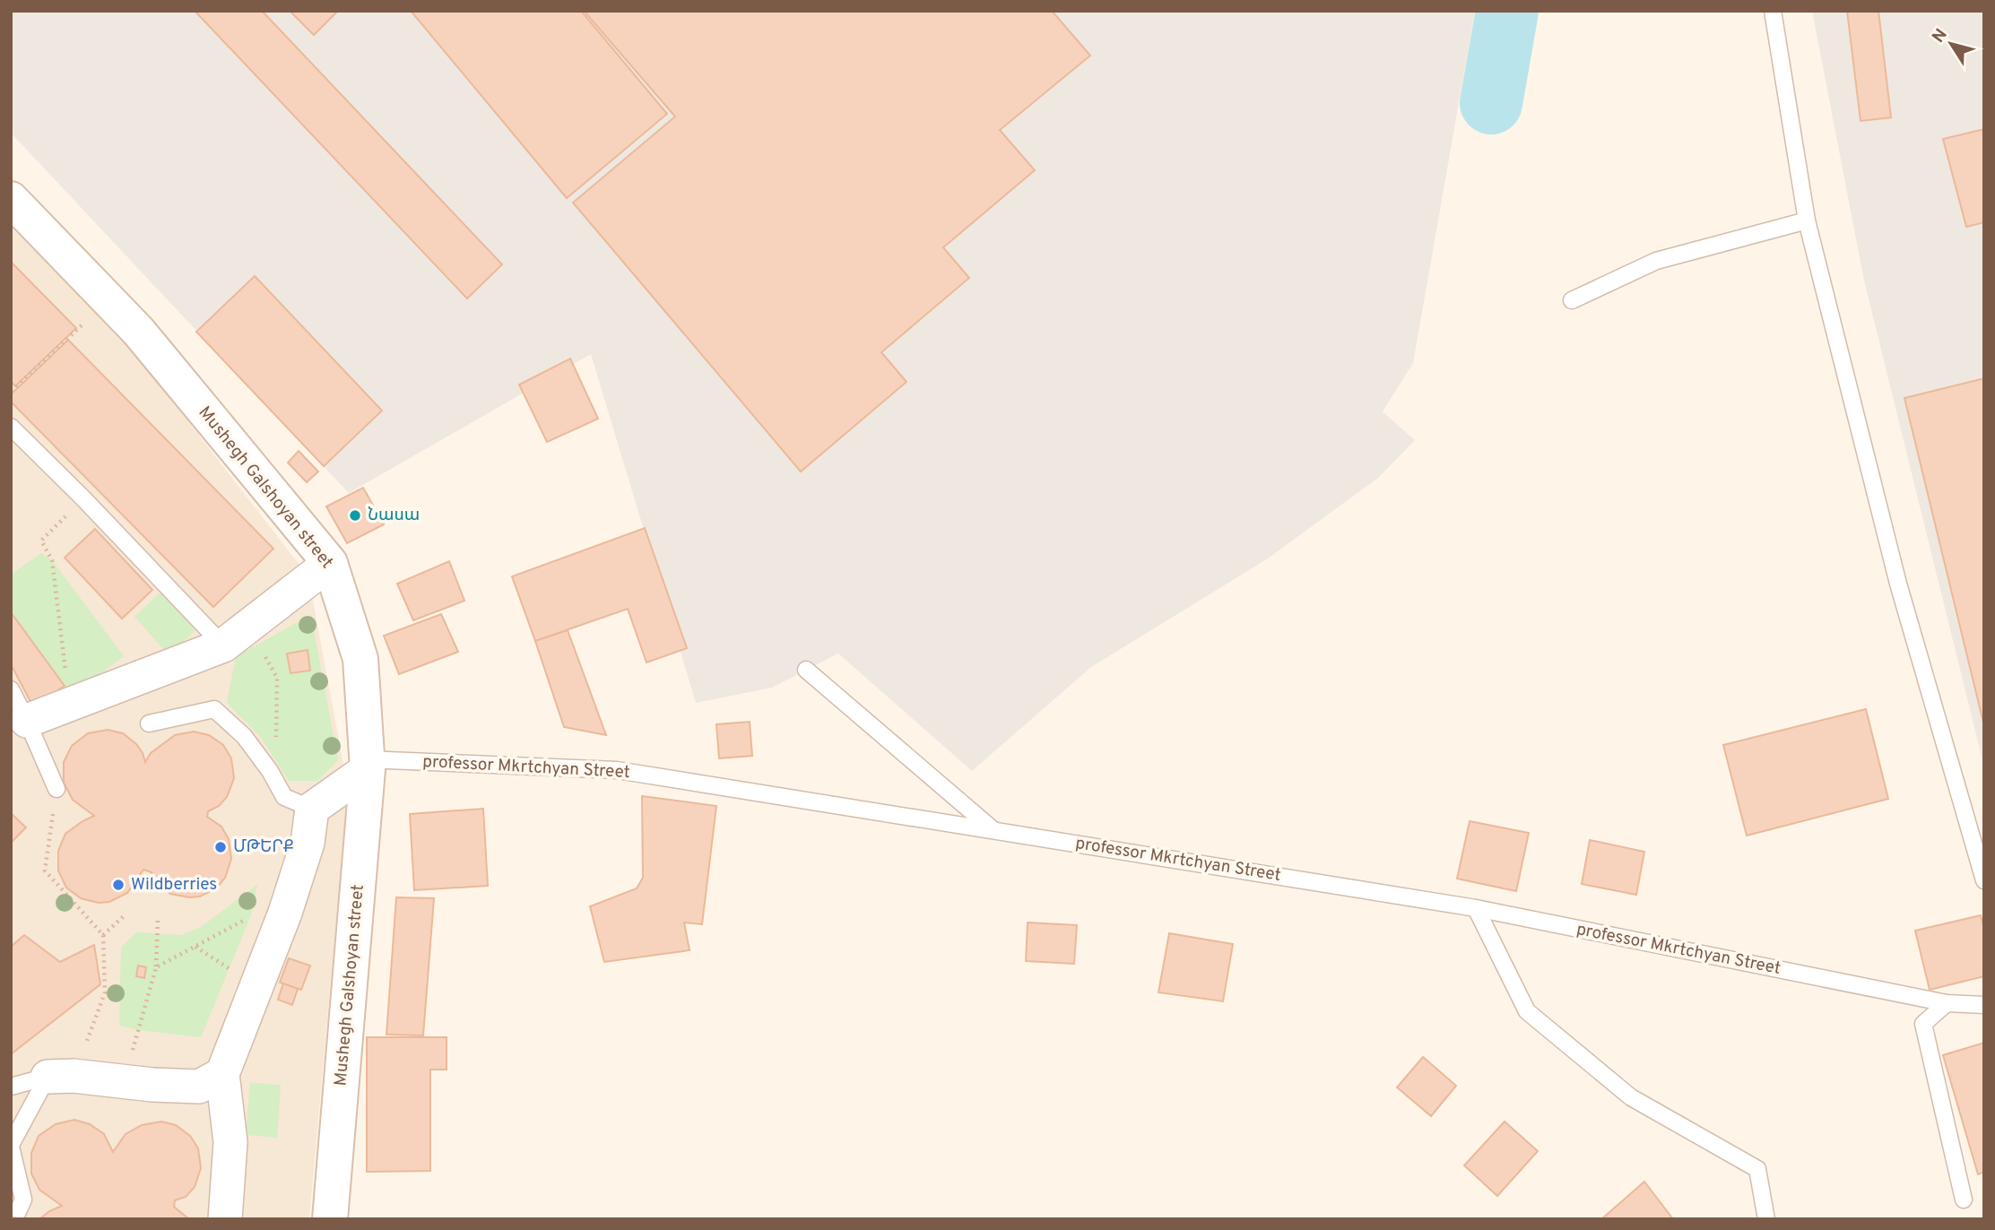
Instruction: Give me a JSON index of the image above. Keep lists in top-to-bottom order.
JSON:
{
  "streets": {
    "street": ["Mushegh Galshoyan street"],
    "lane": ["professor Mkrtchyan Street"]
  },
  "crossings": [
    ["Mushegh Galshoyan street", "professor Mkrtchyan Street"]
  ],
  "places": ["Նասա", "ՄԹԵՐՔ", "Wildberries"],
  "north": "top left"
}
